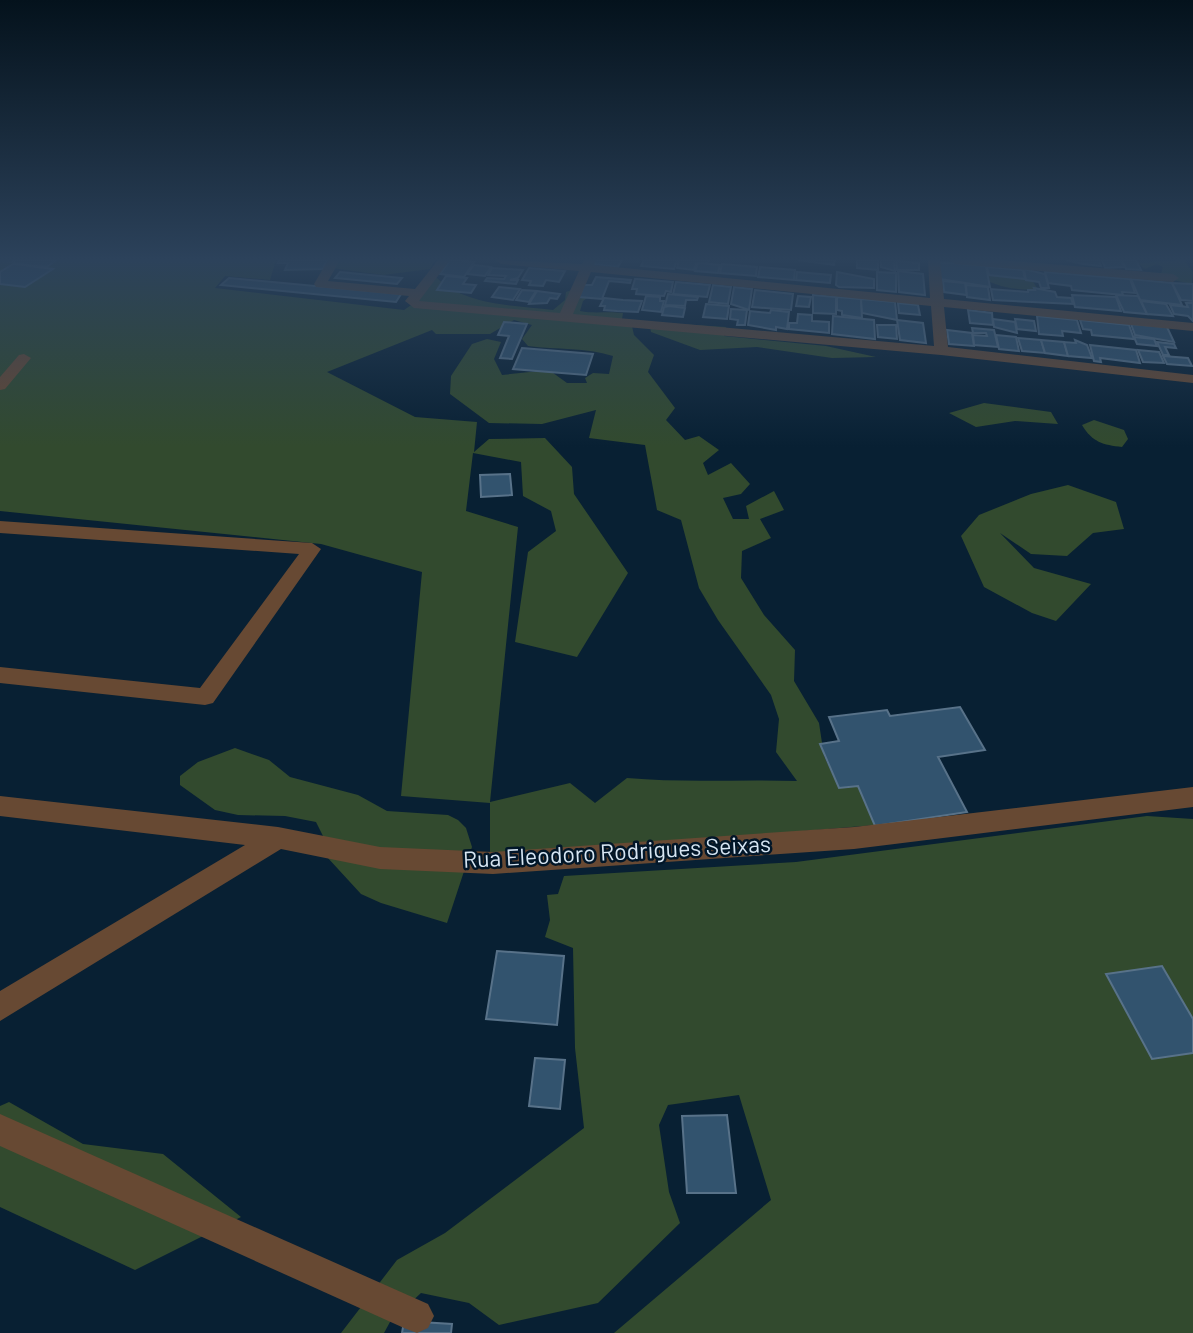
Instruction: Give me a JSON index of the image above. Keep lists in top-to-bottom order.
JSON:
{
  "streets": {
    "street": ["Rua Eleodoro Rodrigues Seixas"]
  }
}
